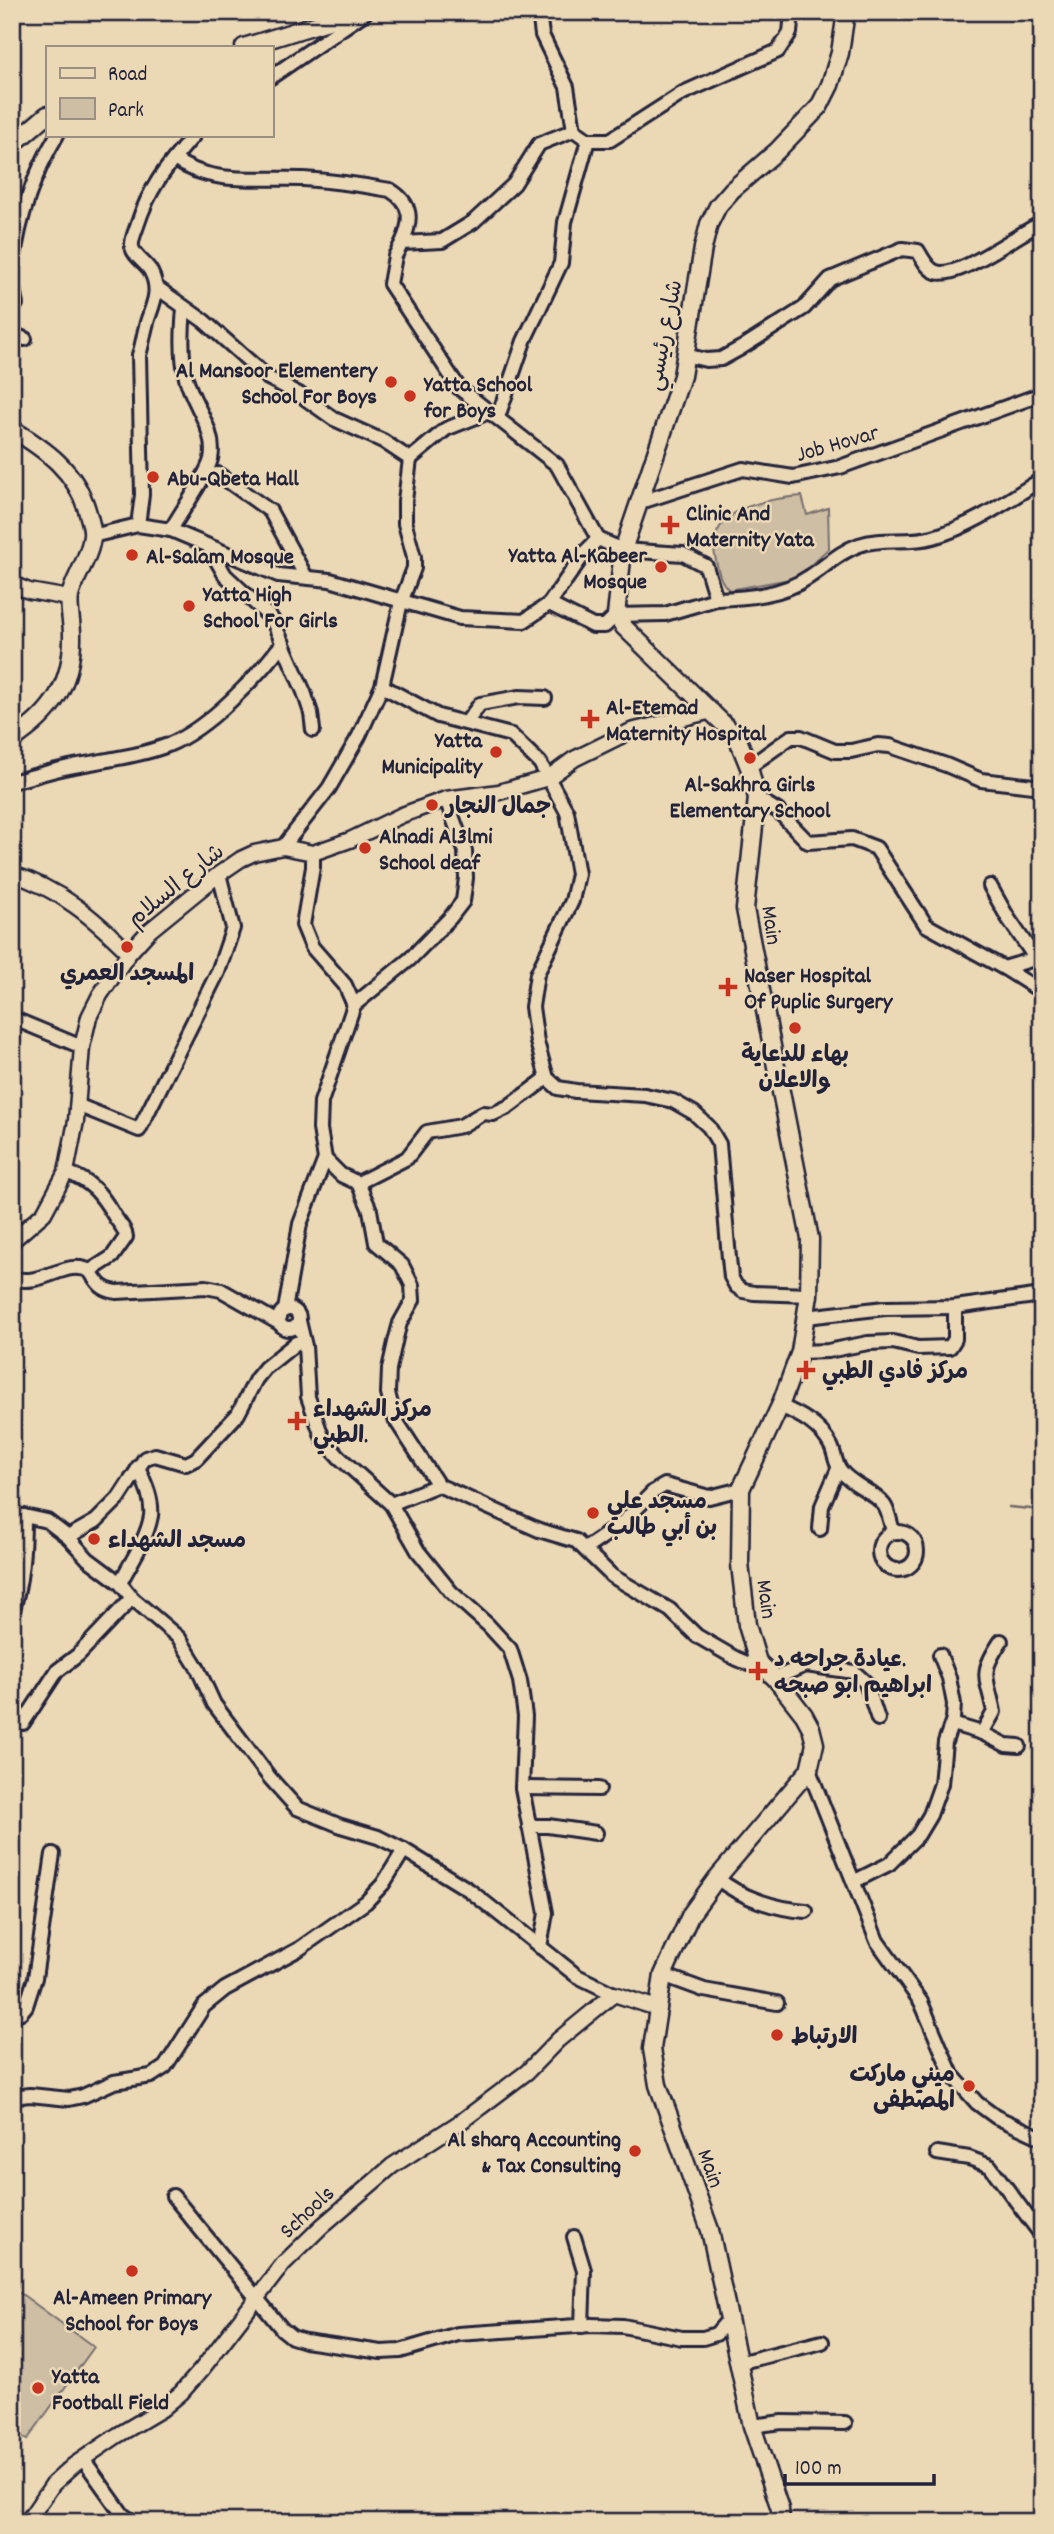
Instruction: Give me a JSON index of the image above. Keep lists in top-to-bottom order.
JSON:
{
  "streets": {
    "main road": ["شارع رئيسي", "Main"],
    "street": ["Job Hovar", "شارع السلام", "Schools"]
  },
  "crossings": [
    ["شارع رئيسي", "Job Hovar"]
  ],
  "places": {
    "other": [
      "Al Mansoor Elementery School For Boys",
      "Yatta School for Boys",
      "Abu-Qbeta Hall",
      "Al-Salam Mosque",
      "Yatta Al-Kabeer Mosque",
      "Yatta High School For Girls",
      "Yatta Municipality",
      "Al-Sakhra Girls Elementary School",
      "جمال النجار",
      "Alnadi Al3lmi School deaf",
      "المسجد العمري",
      "بهاء للدعاية والاعلان",
      "مسجد علي بن أبي طالب",
      "مسجد الشهداء",
      "الارتباط",
      "ميني ماركت المصطفى",
      "Al sharq Accounting & Tax Consulting",
      "Al-Ameen Primary School for Boys",
      "Yatta Football Field"
    ],
    "health": [
      "Clinic And Maternity Yata",
      "Al-Etemad Maternity Hospital",
      "Naser Hospital Of Puplic Surgery",
      "مركز فادي الطبي",
      "مركز الشهداء الطبي.",
      "عيادة جراحه د. ابراهيم ابو صبحه"
    ]
  },
  "legend": ["Road", "Park"],
  "scale_bar": "100 m"
}
